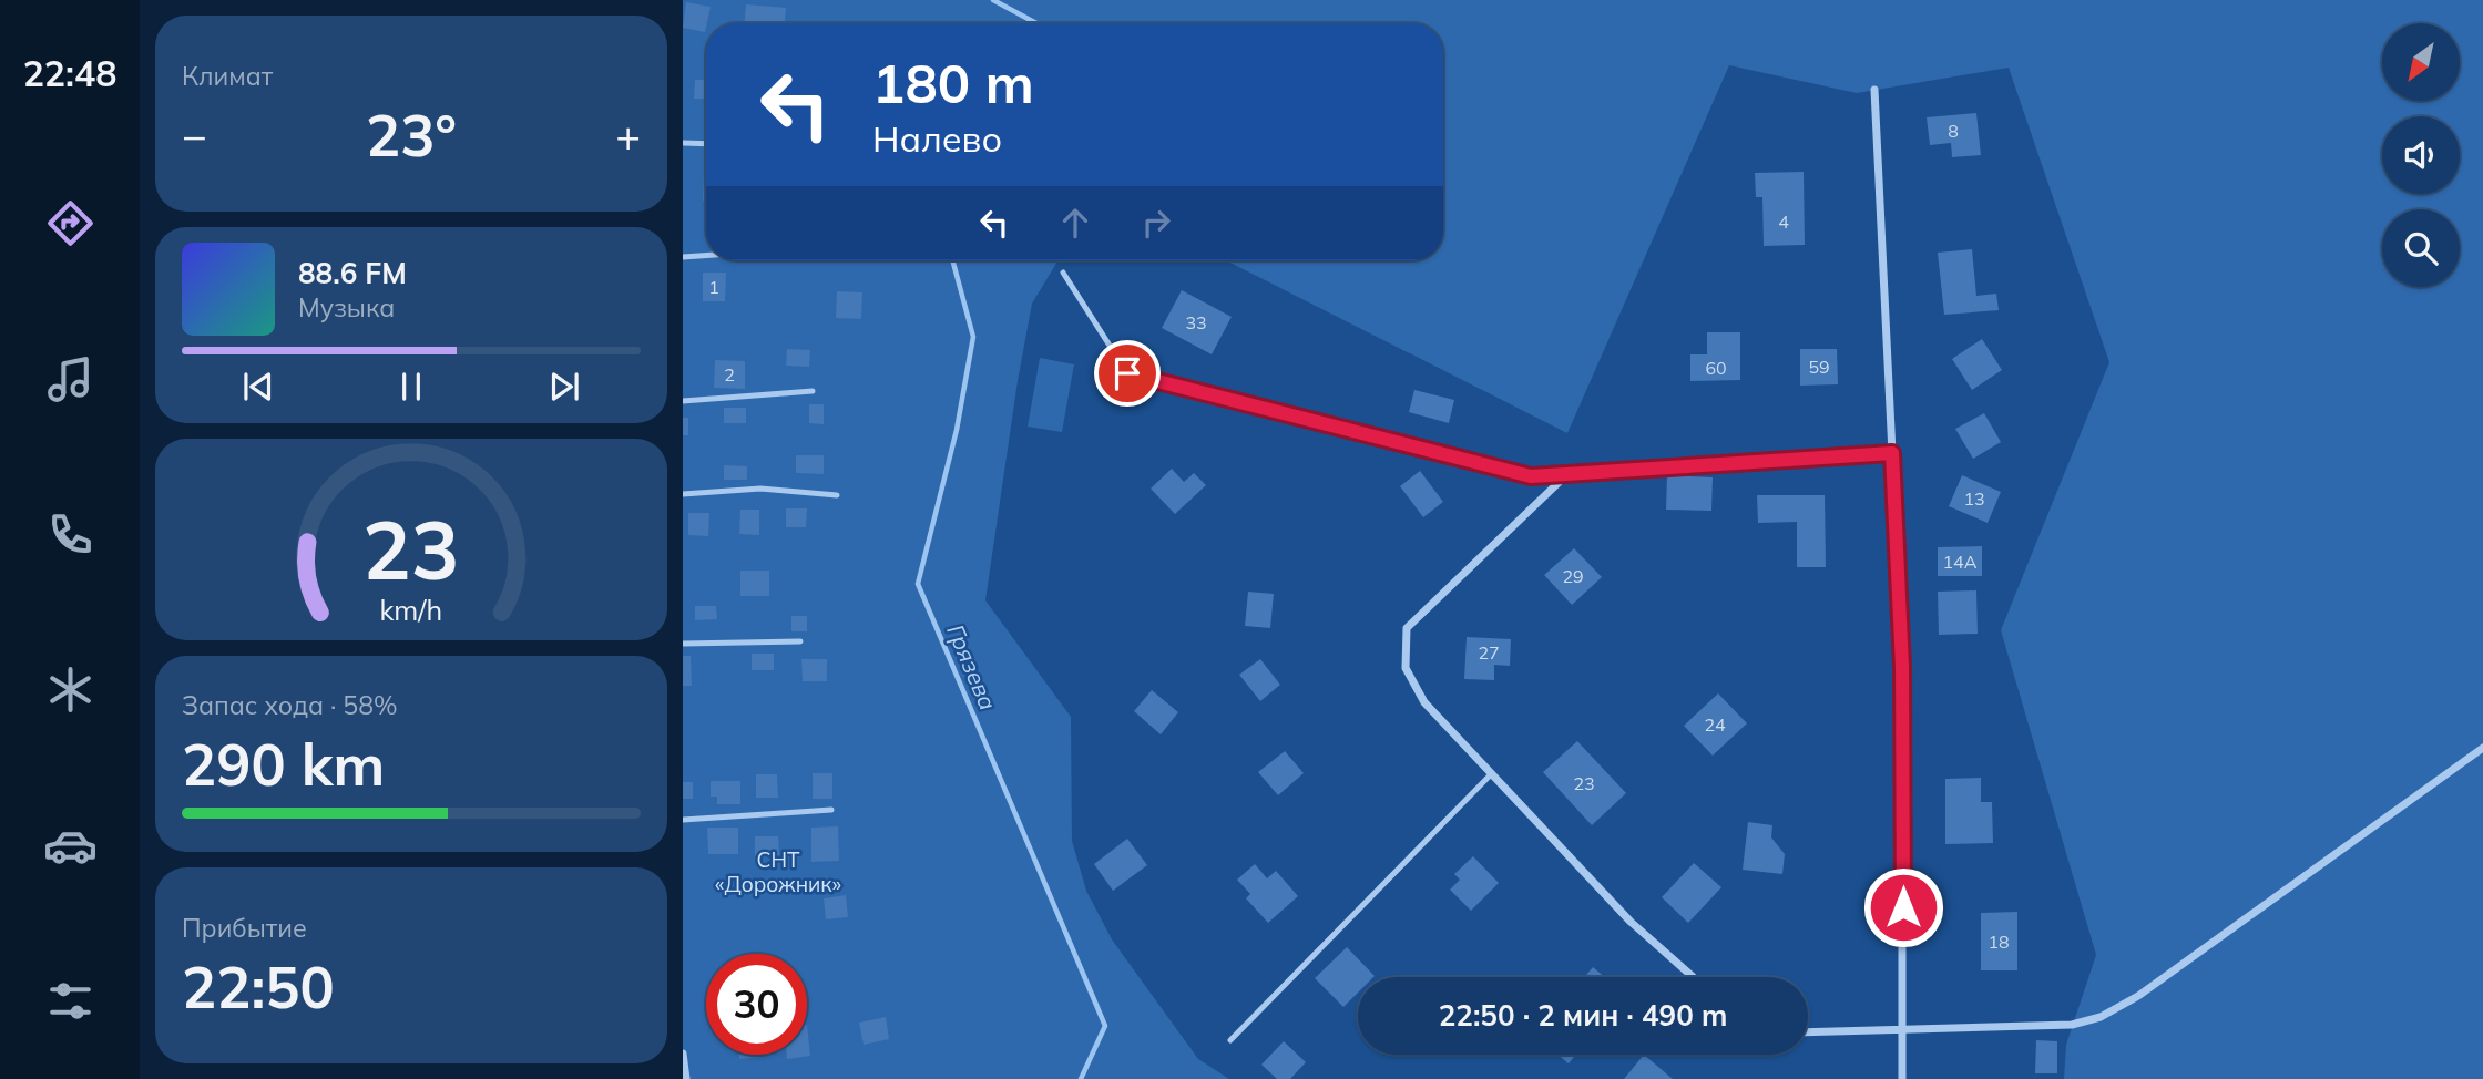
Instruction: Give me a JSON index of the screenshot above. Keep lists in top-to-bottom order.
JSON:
{
  "water": ["Грязева"],
  "parks": ["СНТ «Дорожник»"],
  "house_numbers": [
    "8",
    "4",
    "1",
    "33",
    "59",
    "60",
    "2",
    "13",
    "14А",
    "29",
    "27",
    "24",
    "23",
    "18"
  ],
  "north": "bottom left",
  "page": {
    "tabs": "22:48",
    "tile": [
      "Климат",
      ["Запас хода · 58%", "290 km"],
      ["Прибытие", "22:50"]
    ],
    "turn": ["180 m", "Налево"],
    "heat": ["−", "23°", "+"],
    "song": ["88.6 FM", "Музыка"],
    "limit": "30",
    "trip": "22:50 · 2 мин · 490 m",
    "gauge": ["23", "km/h"]
  }
}
